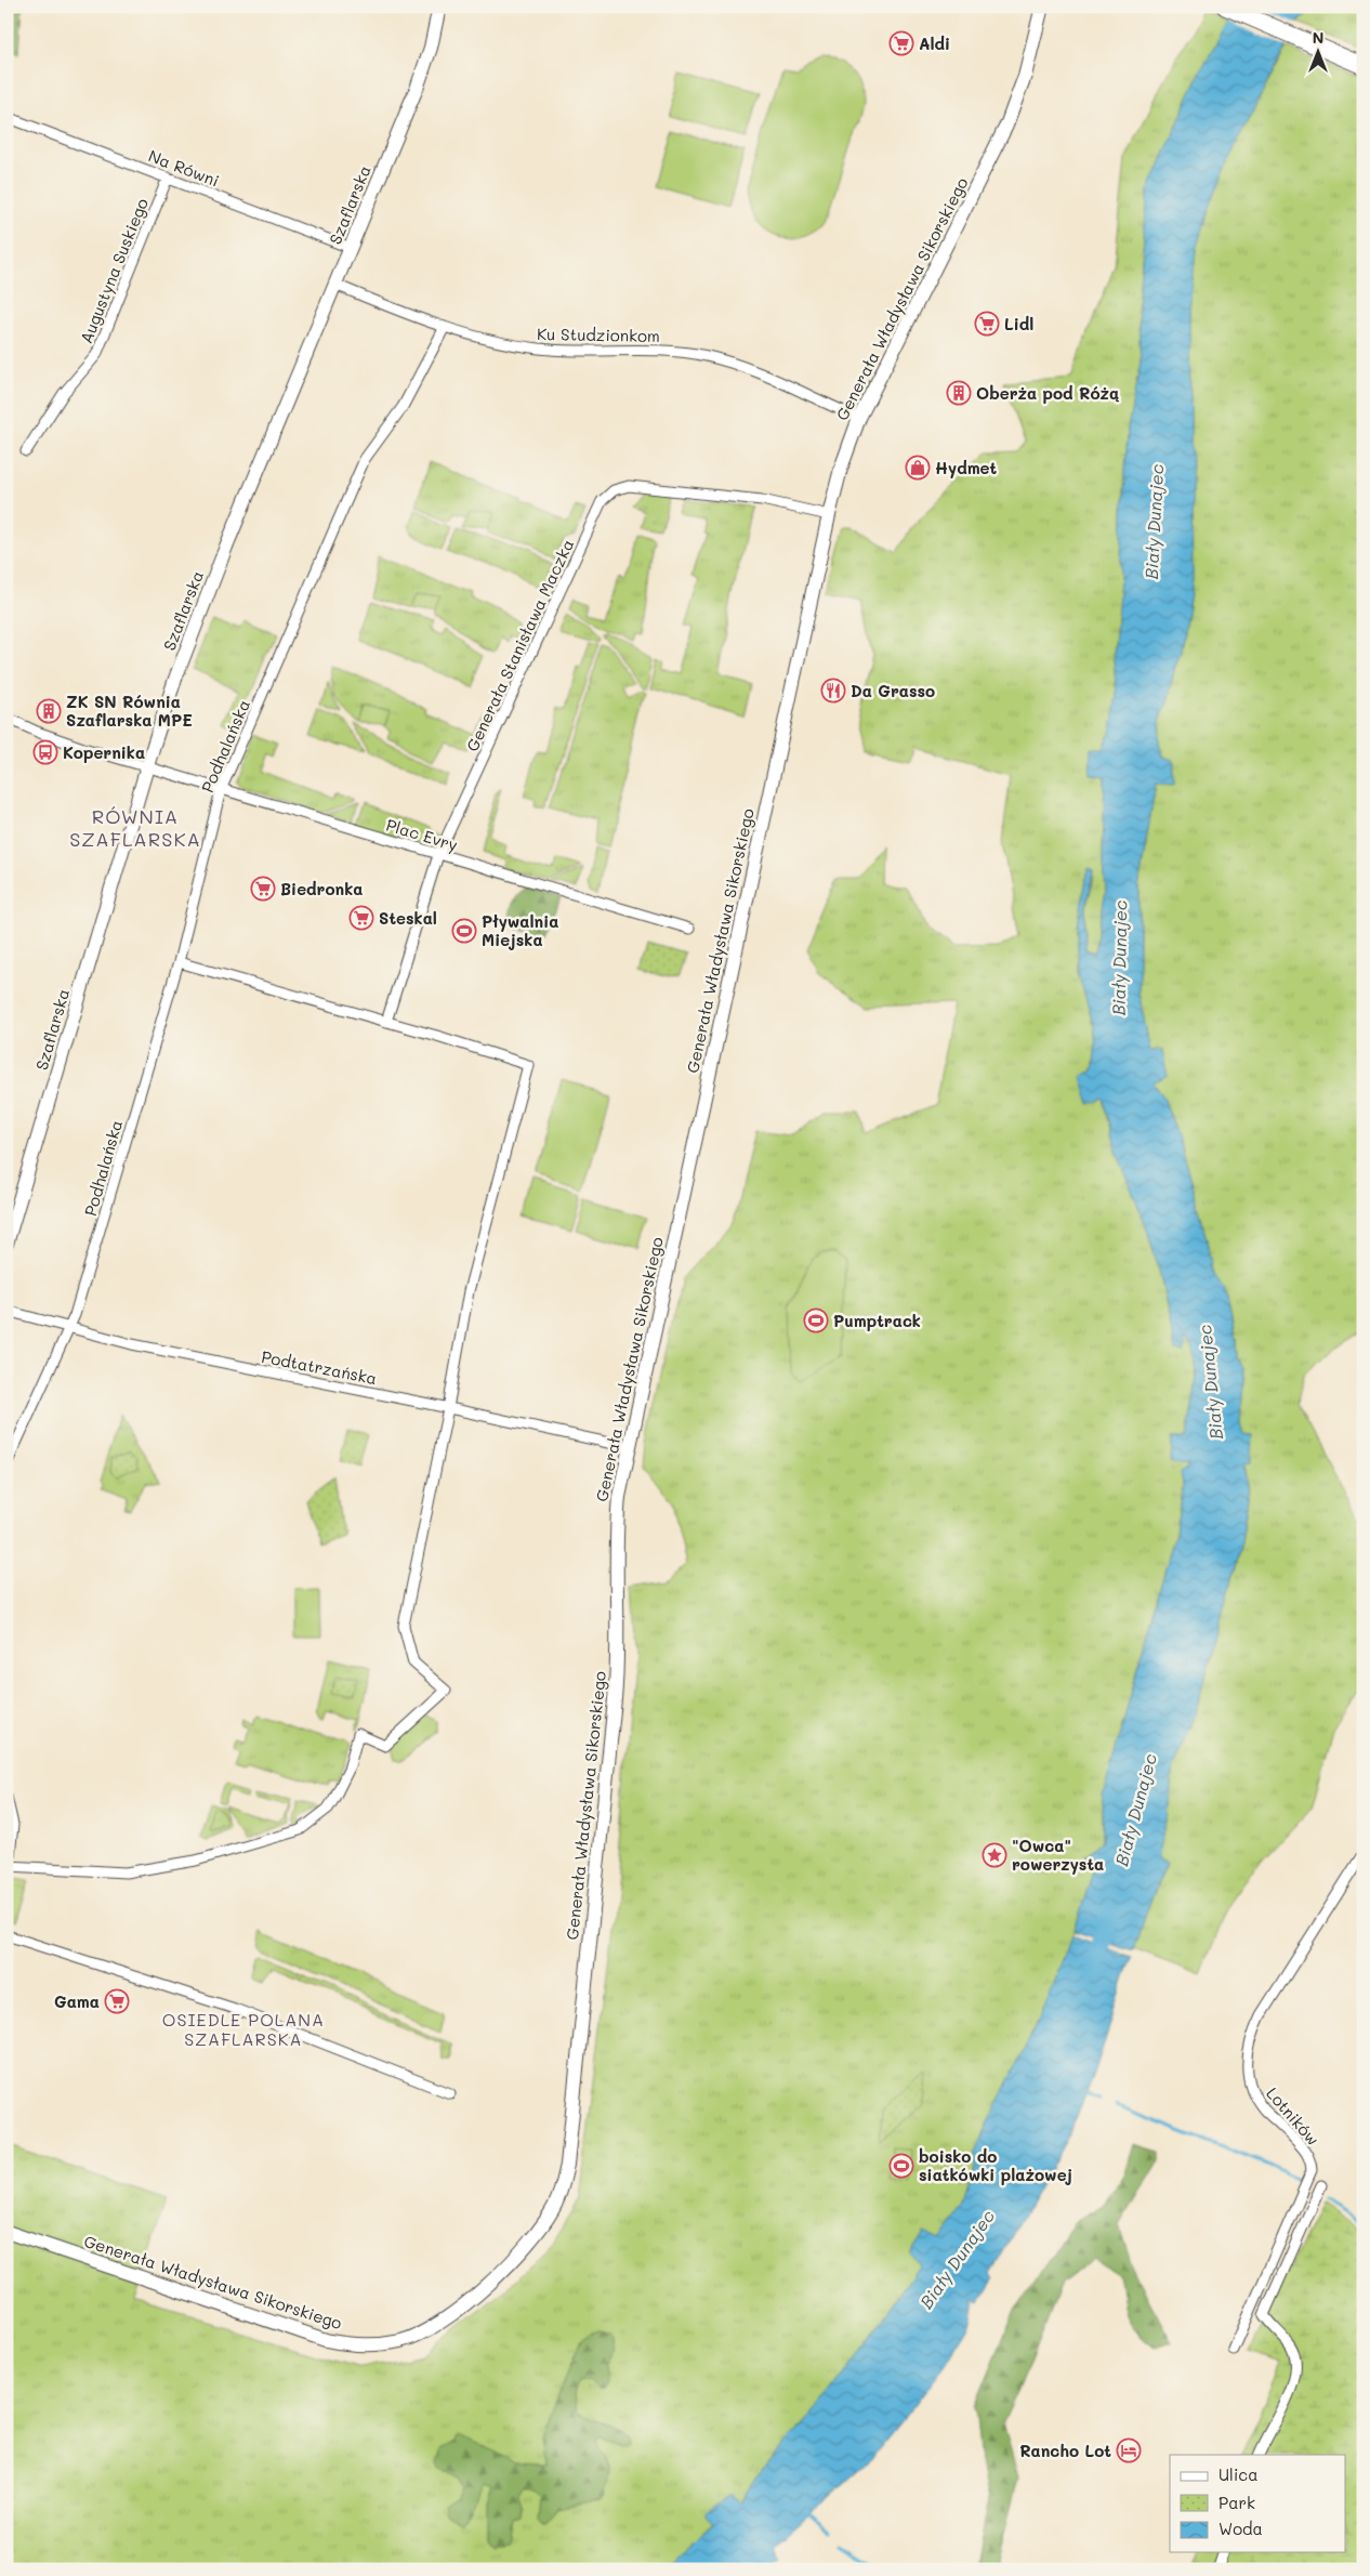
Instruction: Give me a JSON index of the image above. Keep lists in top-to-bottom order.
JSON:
{
  "streets": {
    "street": [
      "Na Równi",
      "Szaflarska",
      "Augustyna Suskiego",
      "Generała Władysława Sikorskiego",
      "Ku Studzionkom",
      "Generała Stanisława Maczka",
      "Podhalańska",
      "Plac Evry",
      "Podtatrzańska",
      "Lotników"
    ]
  },
  "crossings": [
    ["Na Równi", "Szaflarska"],
    ["Na Równi", "Augustyna Suskiego"],
    ["Szaflarska", "Ku Studzionkom"],
    ["Szaflarska", "Plac Evry"],
    ["Generała Władysława Sikorskiego", "Ku Studzionkom"],
    ["Generała Władysława Sikorskiego", "Generała Stanisława Maczka"],
    ["Generała Władysława Sikorskiego", "Podtatrzańska"],
    ["Ku Studzionkom", "Podhalańska"],
    ["Generała Stanisława Maczka", "Plac Evry"],
    ["Podhalańska", "Plac Evry"],
    ["Podhalańska", "Podtatrzańska"]
  ],
  "districts": ["RÓWNIA SZAFLARSKA", "OSIEDLE POLANA SZAFLARSKA"],
  "water": ["Biały Dunajec"],
  "places": {
    "supermarket": [
      "Aldi",
      "Lidl",
      "Biedronka",
      "Steskal",
      "Gama"
    ],
    "building": ["Oberża pod Różą", "ZK SN Równia Szaflarska MPE"],
    "shop": ["Hydmet"],
    "restaurant": ["Da Grasso"],
    "bus stop": ["Kopernika"],
    "sports": ["Pływalnia Miejska", "Pumptrack", "boisko do siatkówki plażowej"],
    "place": ["\"Owca\" rowerzysta"],
    "hotel": ["Rancho Lot"]
  },
  "legend": ["Ulica", "Park", "Woda"],
  "north": "top"
}
